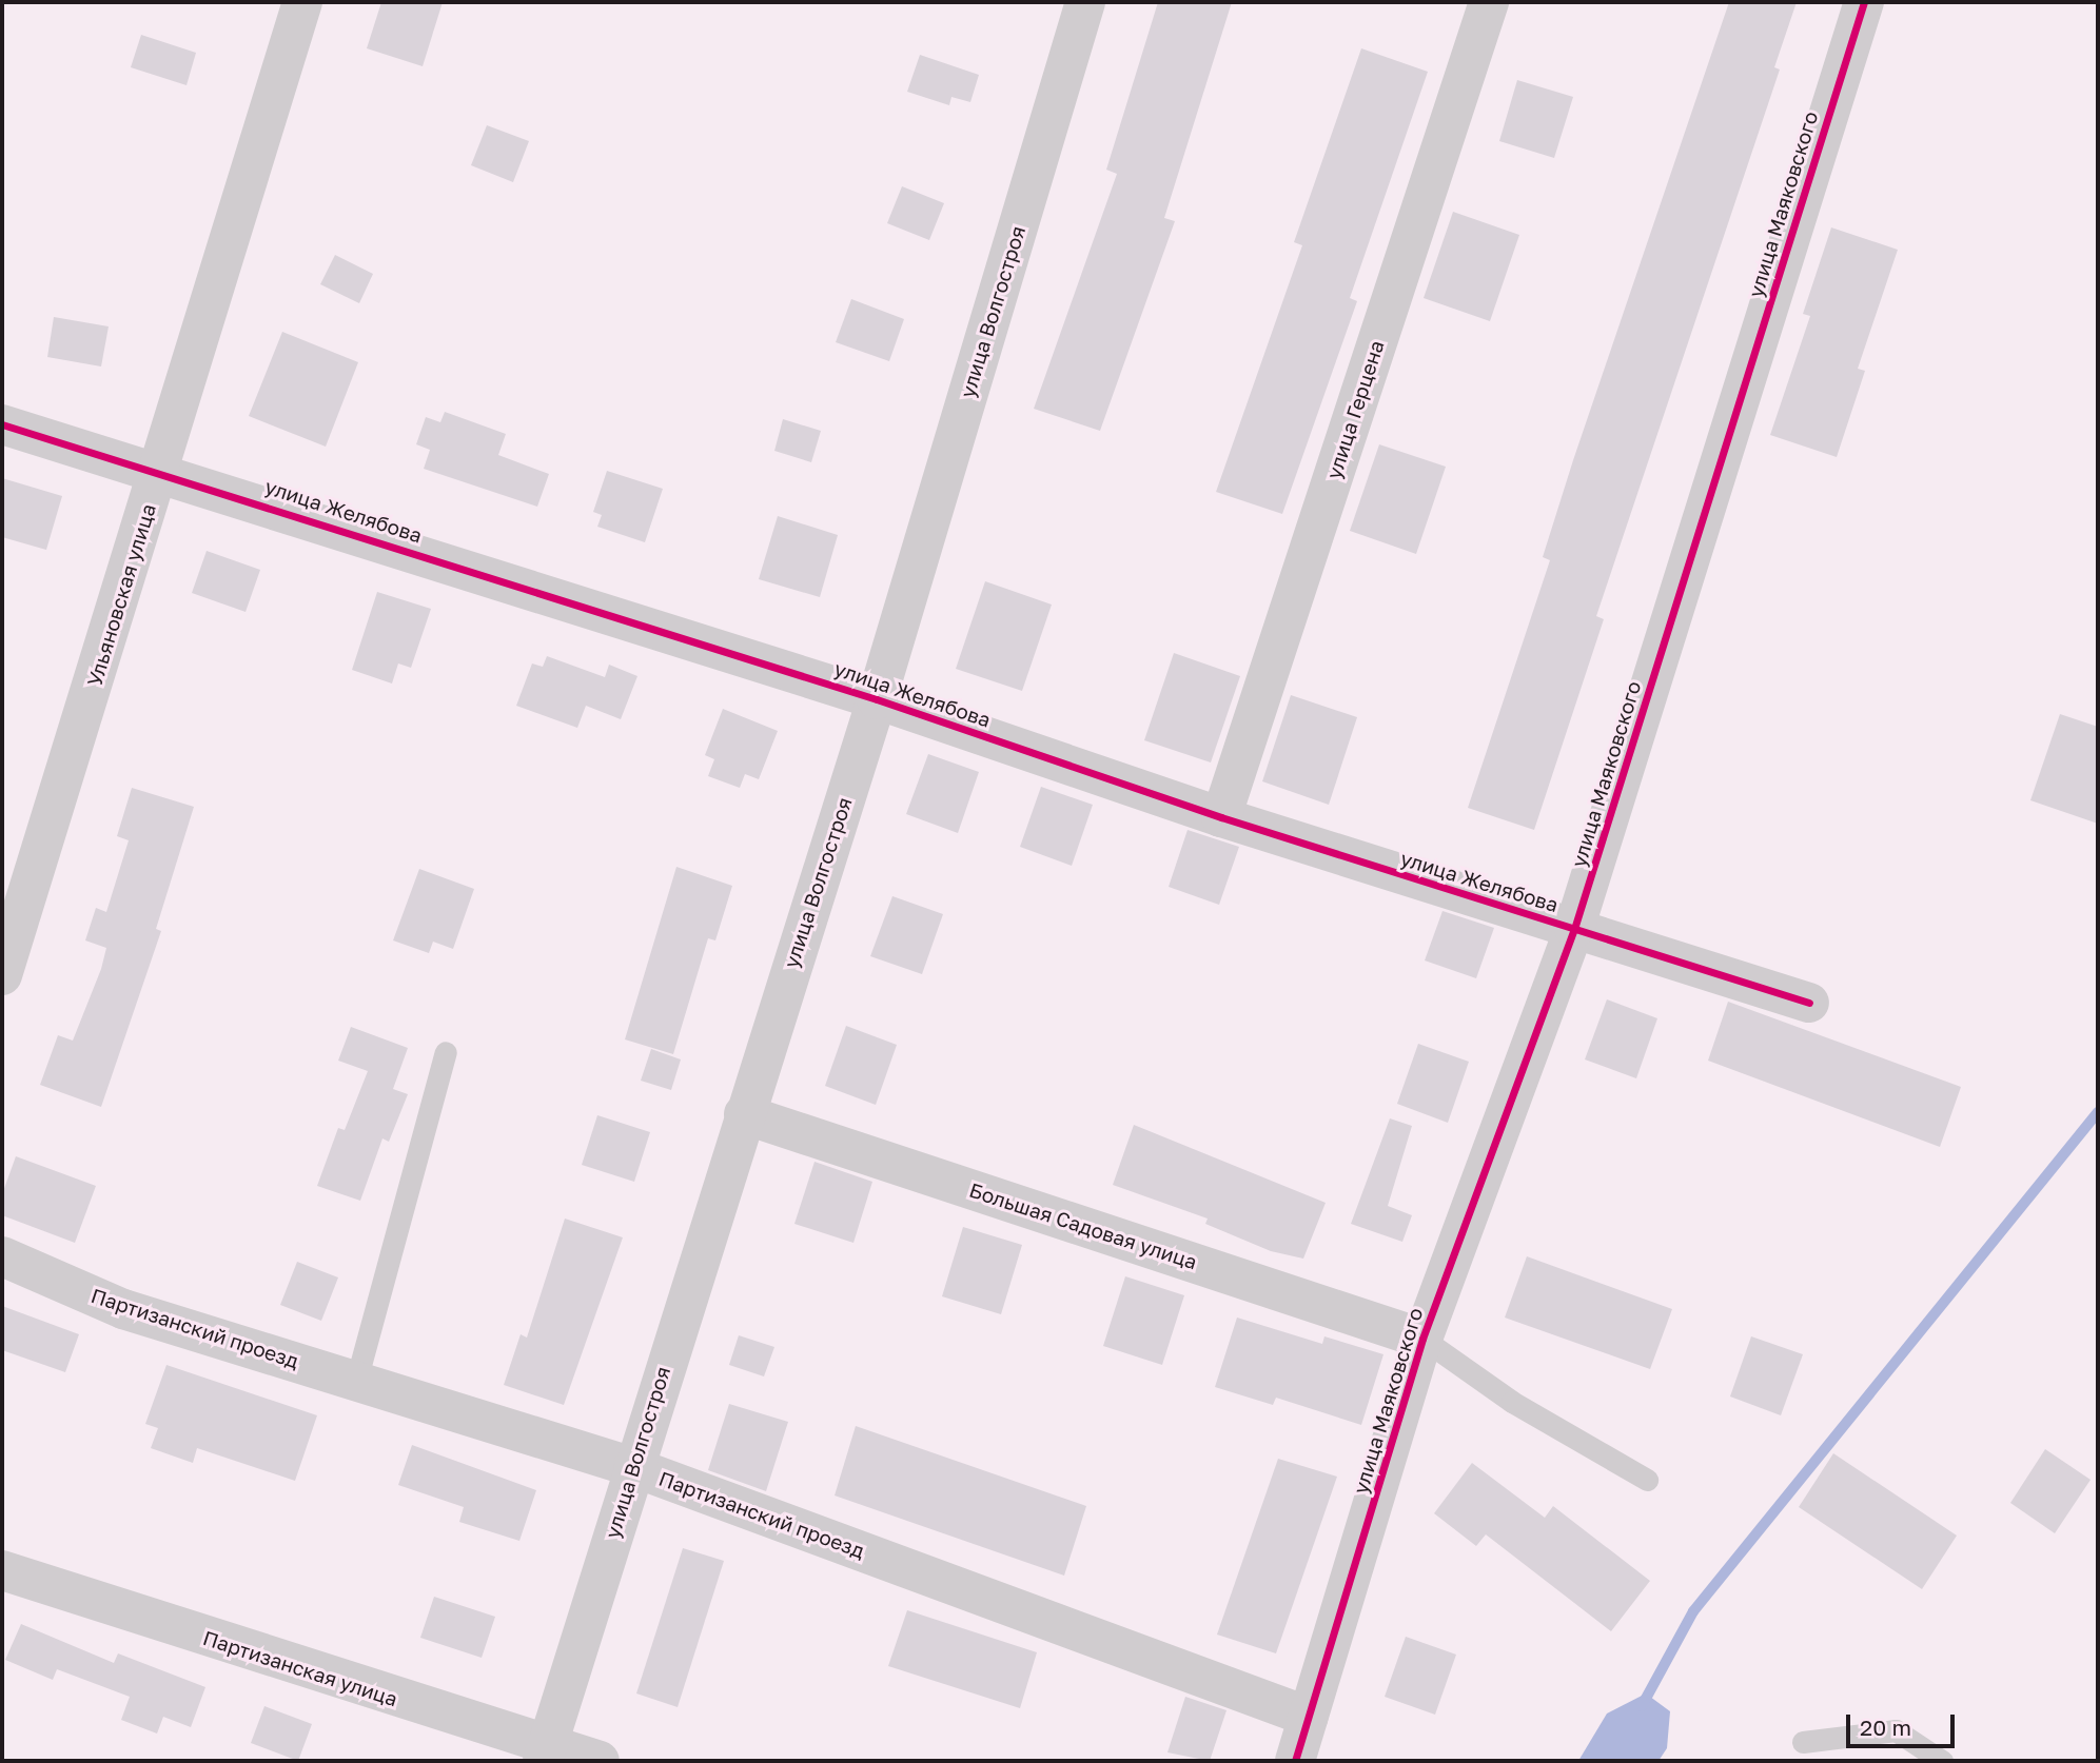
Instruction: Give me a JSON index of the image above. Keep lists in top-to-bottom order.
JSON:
{
  "streets": {
    "street": [
      "улица Маяковского",
      "улица Волгостроя",
      "улица Герцена",
      "улица Желябова",
      "Ульяновская улица",
      "Большая Садовая улица",
      "Партизанский проезд",
      "Партизанская улица"
    ]
  },
  "crossings": [
    ["улица Маяковского", "улица Желябова"],
    ["улица Маяковского", "Большая Садовая улица"],
    ["улица Маяковского", "Партизанский проезд"],
    ["улица Волгостроя", "улица Желябова"],
    ["улица Волгостроя", "Большая Садовая улица"],
    ["улица Волгостроя", "Партизанский проезд"],
    ["улица Волгостроя", "Партизанская улица"],
    ["улица Герцена", "улица Желябова"],
    ["улица Желябова", "Ульяновская улица"]
  ],
  "scale_bar": "20 m"
}
